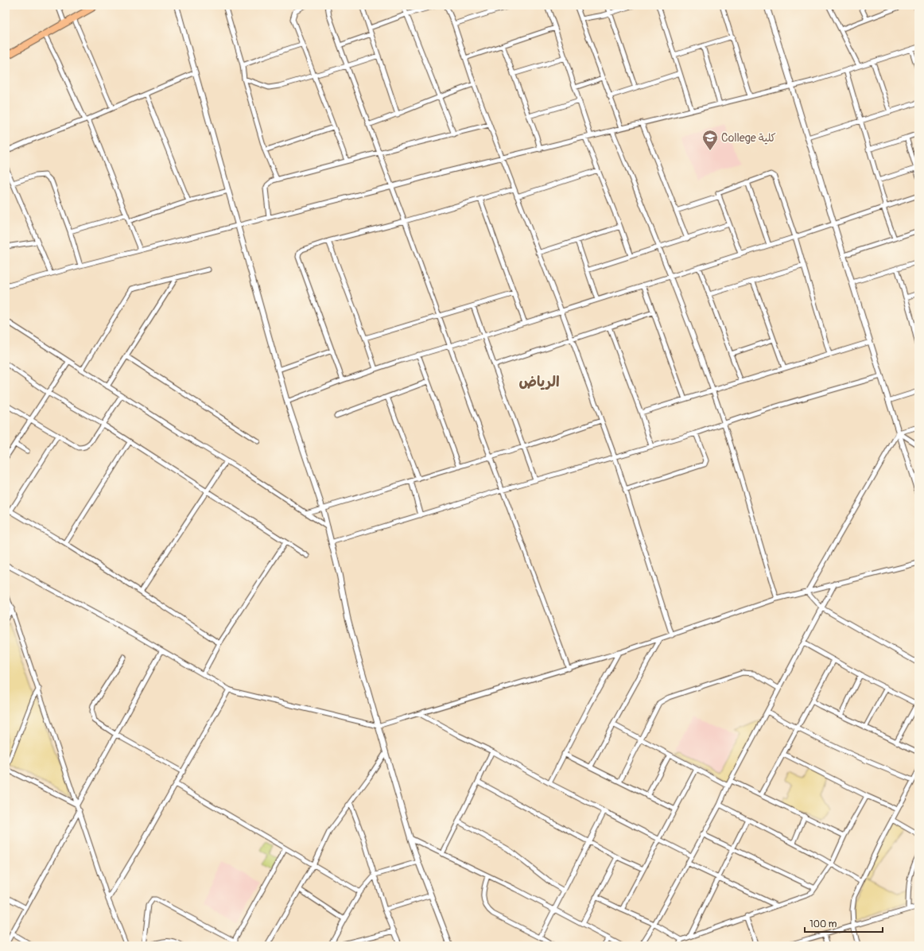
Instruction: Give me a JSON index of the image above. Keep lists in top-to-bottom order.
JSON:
{
  "districts": ["الرياض"],
  "places": {
    "school or university": ["College كلية"]
  },
  "scale_bar": "100 m"
}
